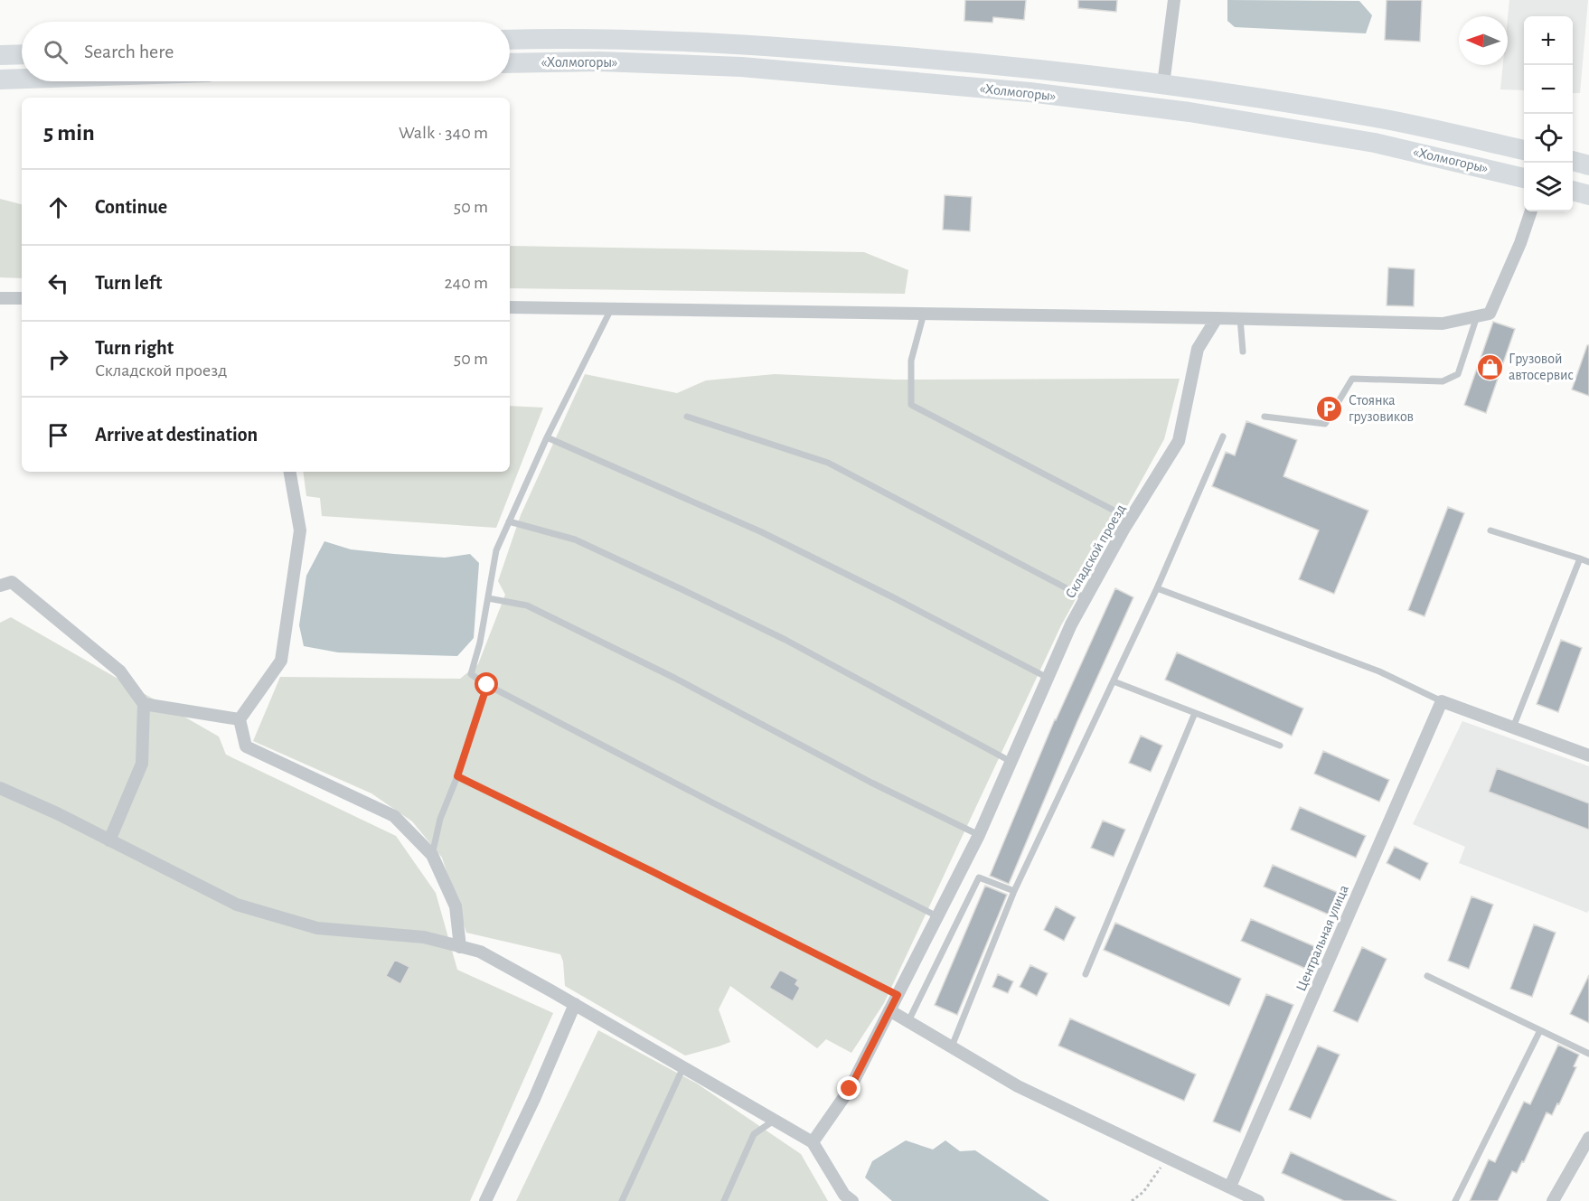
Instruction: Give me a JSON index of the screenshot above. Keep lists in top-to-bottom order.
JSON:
{
  "streets": {
    "highway": ["«Холмогоры»"],
    "street": ["Складской проезд", "Центральная улица"]
  },
  "places": {
    "shop": ["Грузовой автосервис"],
    "parking": ["Стоянка грузовиков"]
  },
  "north": "left",
  "page": {
    "map_buttons": ["+", "−"],
    "search": "Search here",
    "heading": ["5 min", "Walk · 340 m"],
    "list": [
      ["Continue", "50 m"],
      ["Turn left", "240 m"],
      ["Turn right", "Складской проезд", "50 m"],
      "Arrive at destination"
    ]
  }
}
